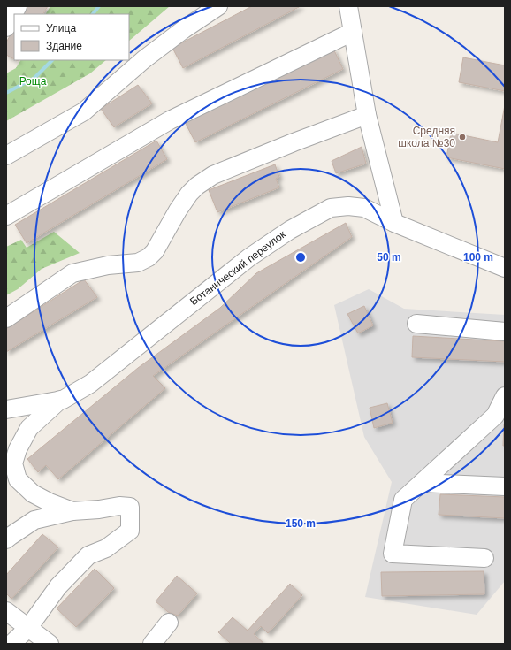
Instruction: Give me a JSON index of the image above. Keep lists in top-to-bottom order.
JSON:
{
  "streets": {
    "street": ["Ботанический переулок"]
  },
  "parks": ["Роща"],
  "places": ["Средняя школа №30"],
  "legend": ["Улица", "Здание"],
  "rings": ["50 m", "100 m", "150 m"]
}
